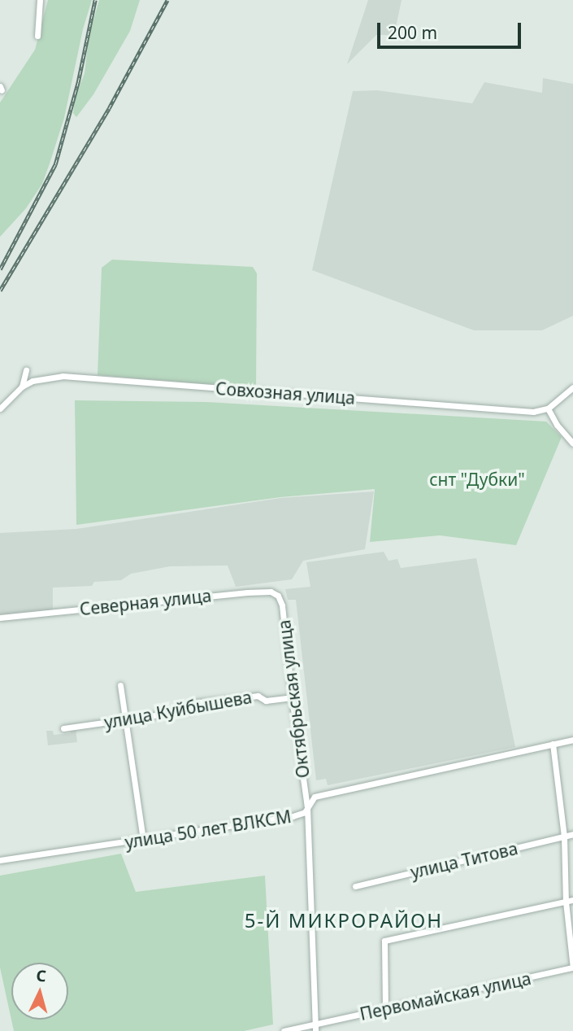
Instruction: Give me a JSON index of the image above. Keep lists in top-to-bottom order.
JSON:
{
  "streets": {
    "street": [
      "Совхозная улица",
      "Северная улица",
      "Октябрьская улица",
      "улица Куйбышева",
      "улица 50 лет ВЛКСМ",
      "улица Титова",
      "Первомайская улица"
    ]
  },
  "crossings": [
    ["Северная улица", "Октябрьская улица"],
    ["Октябрьская улица", "улица Куйбышева"],
    ["Октябрьская улица", "улица 50 лет ВЛКСМ"],
    ["Октябрьская улица", "Первомайская улица"]
  ],
  "districts": ["5-Й МИКРОРАЙОН"],
  "parks": ["снт \"Дубки\""],
  "scale_bar": "200 m",
  "north": "top"
}
